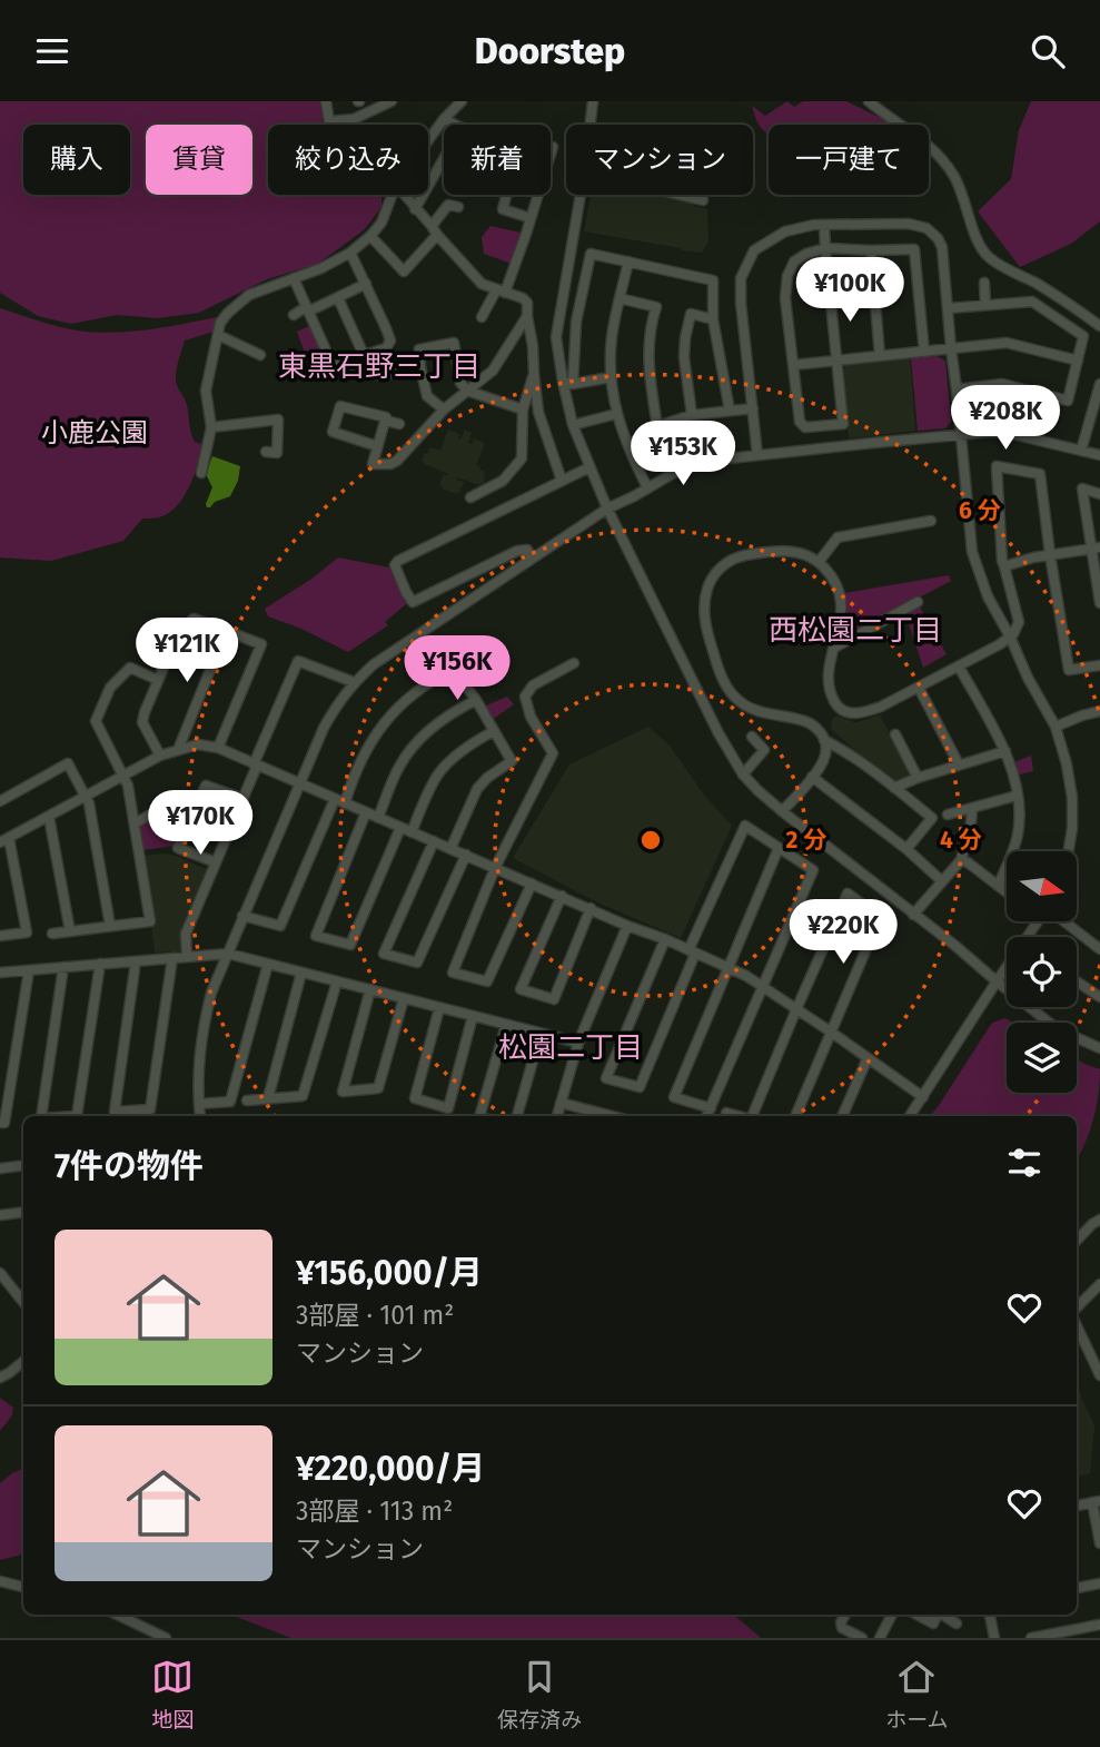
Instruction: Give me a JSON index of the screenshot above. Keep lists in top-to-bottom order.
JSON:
{
  "districts": ["東黒石野三丁目", "西松園二丁目", "松園二丁目"],
  "parks": ["小鹿公園"],
  "north": "right",
  "page": {
    "header": "Doorstep",
    "chip": [
      "購入",
      "賃貸",
      "絞り込み",
      "新着",
      "マンション",
      "一戸建て"
    ],
    "price": [
      "¥100K",
      "¥208K",
      "¥153K",
      "¥121K",
      "¥156K",
      "¥170K",
      "¥220K"
    ],
    "heading": "7件の物件",
    "list": [
      {
        "name": "¥156,000/月",
        "note": "3部屋 · 101 m² · マンション"
      },
      {
        "name": "¥220,000/月",
        "note": "3部屋 · 113 m² · マンション"
      }
    ],
    "tabs": ["地図", "保存済み", "ホーム"]
  },
  "rings": ["6 分", "2 分", "4 分"]
}
